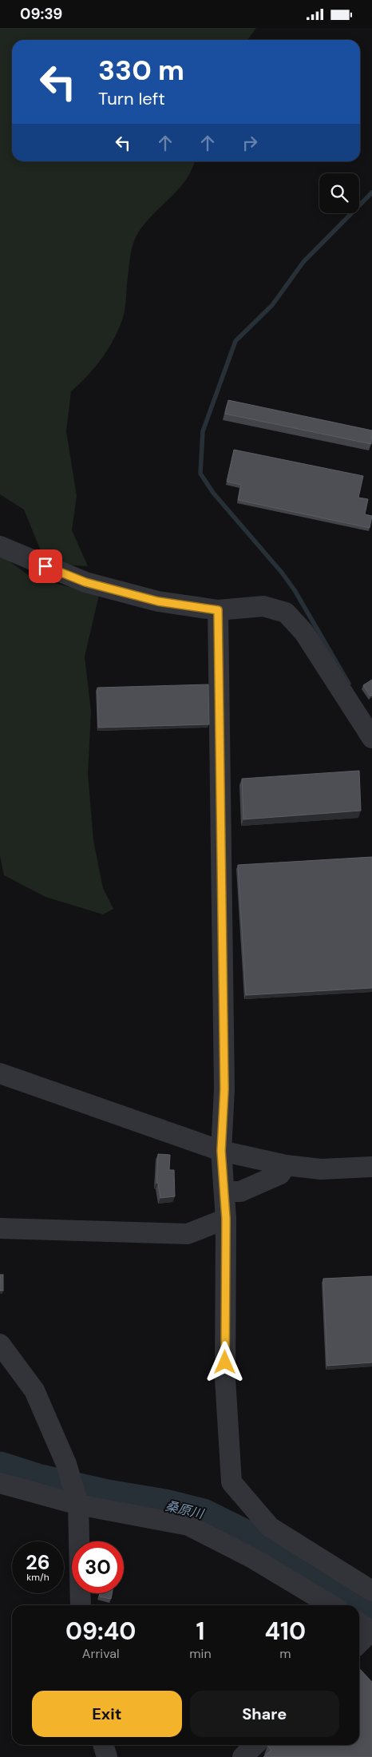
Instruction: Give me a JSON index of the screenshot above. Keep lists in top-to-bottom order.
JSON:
{
  "water": ["桑原川"],
  "page": {
    "status": "09:39",
    "turn": ["330 m", "Turn left"],
    "speed": "26 km/h",
    "limit": "30",
    "eta": [
      "09:40",
      "Arrival",
      "1",
      "min",
      "410",
      "m"
    ],
    "buttons": ["Exit", "Share"]
  }
}
